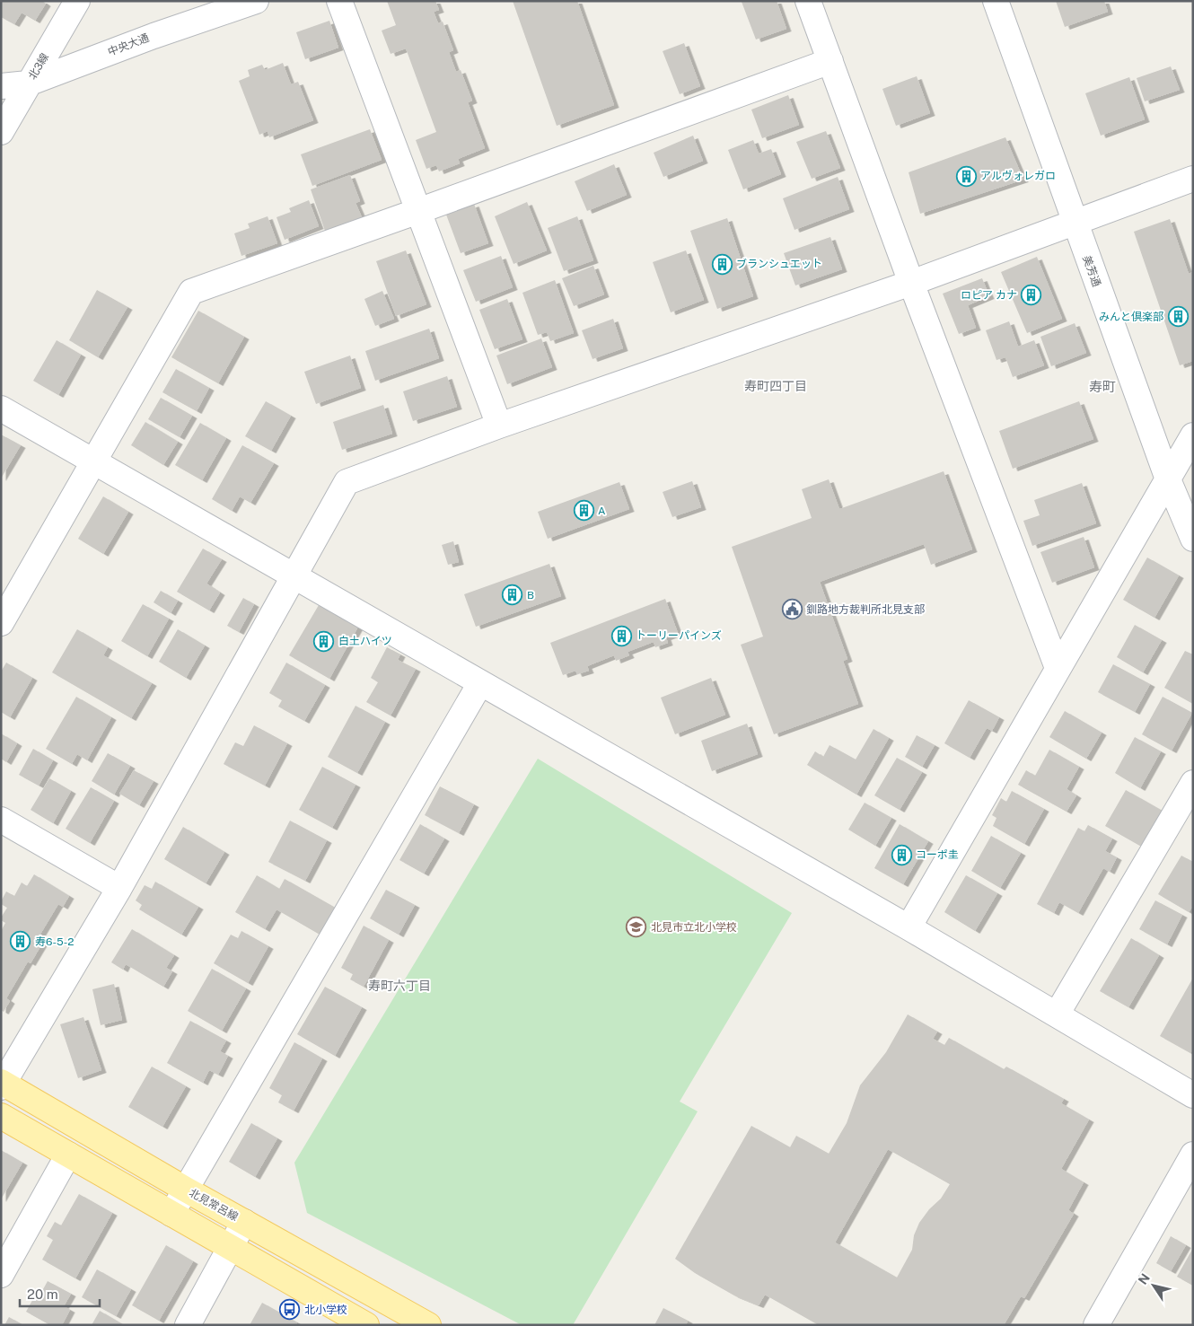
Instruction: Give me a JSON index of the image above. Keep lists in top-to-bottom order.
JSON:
{
  "streets": {
    "main road": ["北見常呂線"],
    "street": ["中央大通", "北3線", "美芳通"]
  },
  "crossings": [
    ["中央大通", "北3線"]
  ],
  "districts": ["寿町四丁目", "寿町", "寿町六丁目"],
  "places": {
    "building": [
      "アルヴォレガロ",
      "ブランシュエット",
      "ロピア カナ",
      "みんと倶楽部",
      "A",
      "B",
      "トーリーパインズ",
      "白土ハイツ",
      "コーポ圭",
      "寿6-5-2"
    ],
    "public building": ["釧路地方裁判所北見支部"],
    "school or university": ["北見市立北小学校"],
    "bus stop": ["北小学校"]
  },
  "scale_bar": "20 m",
  "north": "top left"
}
